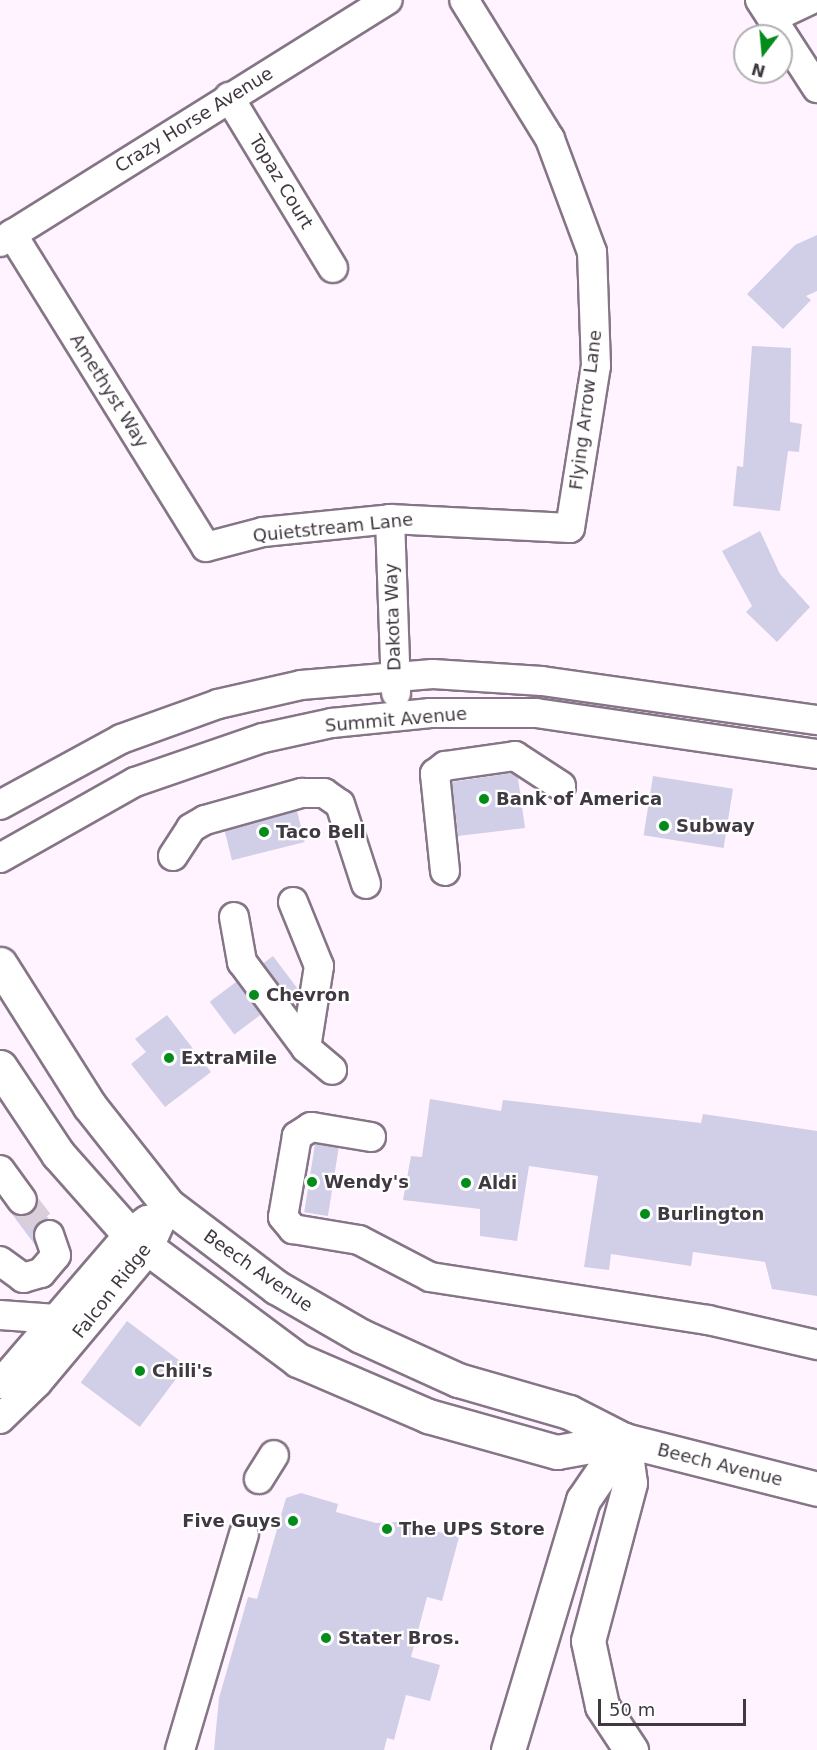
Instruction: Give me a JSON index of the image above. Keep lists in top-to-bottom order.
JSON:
{
  "streets": {
    "main road": ["Beech Avenue"],
    "street": [
      "Crazy Horse Avenue",
      "Topaz Court",
      "Amethyst Way",
      "Flying Arrow Lane",
      "Quietstream Lane",
      "Dakota Way",
      "Summit Avenue",
      "Falcon Ridge"
    ]
  },
  "crossings": [
    ["Crazy Horse Avenue", "Topaz Court"],
    ["Crazy Horse Avenue", "Amethyst Way"],
    ["Amethyst Way", "Quietstream Lane"],
    ["Flying Arrow Lane", "Quietstream Lane"],
    ["Quietstream Lane", "Dakota Way"],
    ["Dakota Way", "Summit Avenue"],
    ["Beech Avenue", "Falcon Ridge"]
  ],
  "places": [
    "Bank of America",
    "Subway",
    "Taco Bell",
    "Chevron",
    "ExtraMile",
    "Wendy's",
    "Aldi",
    "Burlington",
    "Chili's",
    "Five Guys",
    "The UPS Store",
    "Stater Bros."
  ],
  "scale_bar": "50 m",
  "north": "bottom"
}
